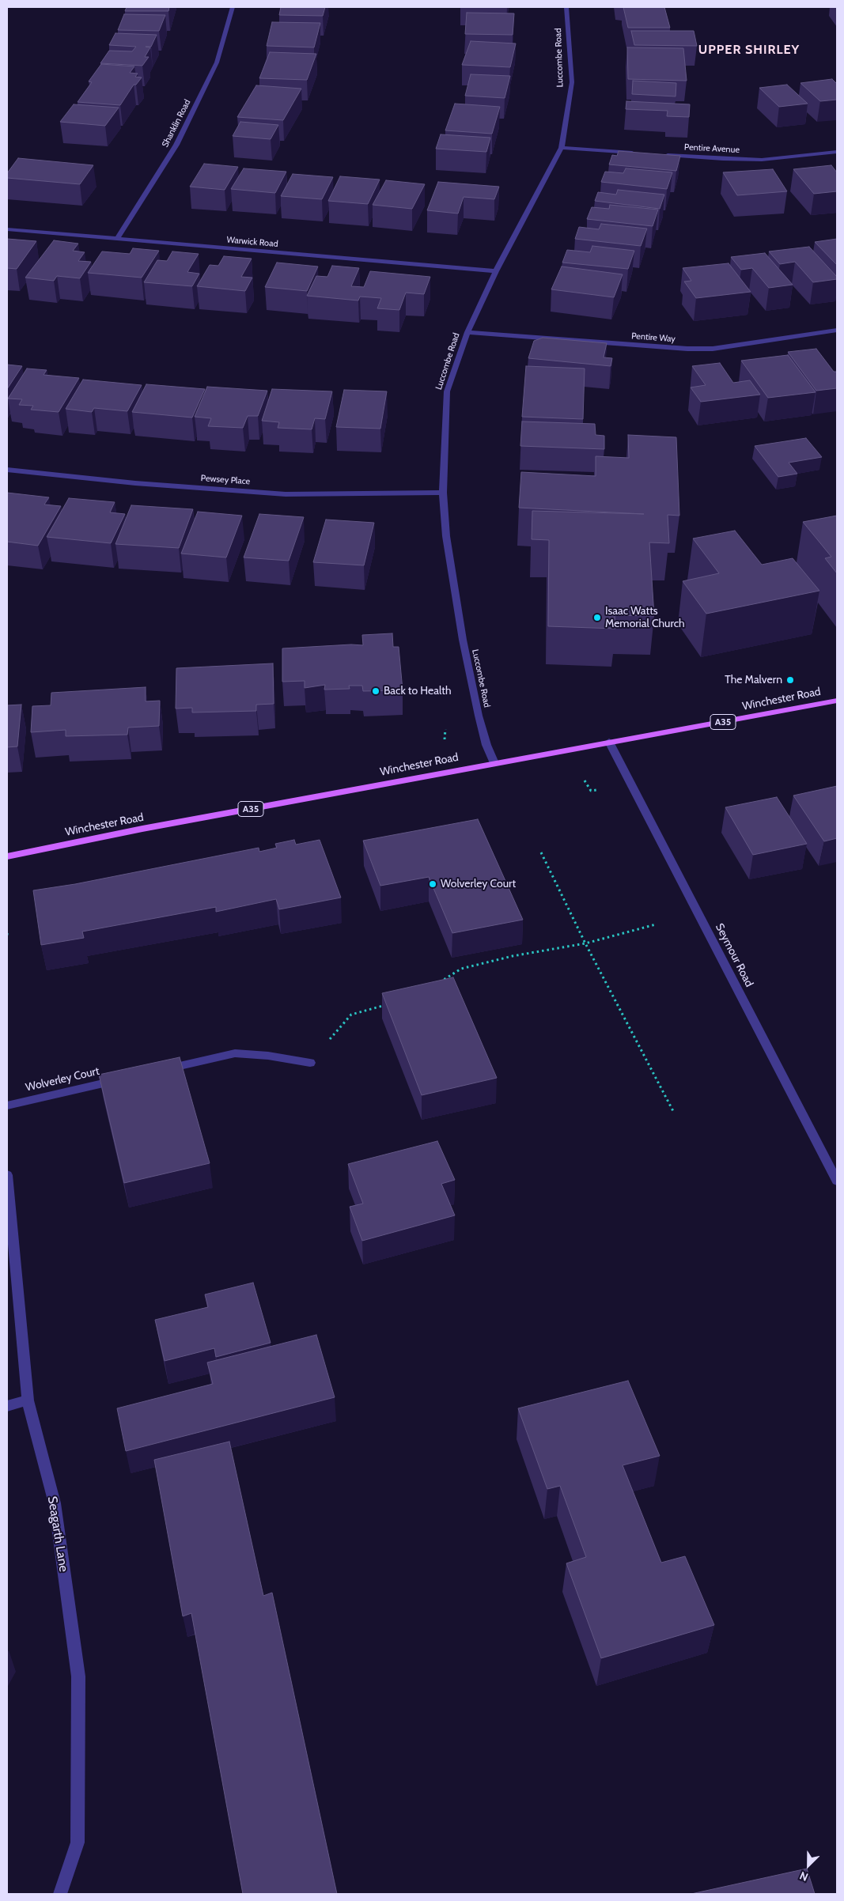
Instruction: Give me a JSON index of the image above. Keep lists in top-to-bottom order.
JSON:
{
  "streets": {
    "main road": ["Winchester Road", "A35"],
    "street": [
      "Luccombe Road",
      "Shanklin Road",
      "Pentire Avenue",
      "Warwick Road",
      "Pentire Way",
      "Pewsey Place",
      "Seymour Road",
      "Wolverley Court",
      "Seagarth Lane"
    ]
  },
  "crossings": [
    ["Luccombe Road", "Warwick Road"],
    ["Luccombe Road", "Pentire Way"],
    ["Luccombe Road", "Pewsey Place"],
    ["Luccombe Road", "Winchester Road"],
    ["Shanklin Road", "Warwick Road"],
    ["Winchester Road", "Seymour Road"]
  ],
  "districts": ["UPPER SHIRLEY"],
  "places": [
    "Isaac Watts Memorial Church",
    "The Malvern",
    "Back to Health",
    "Wolverley Court"
  ],
  "north": "bottom left"
}
